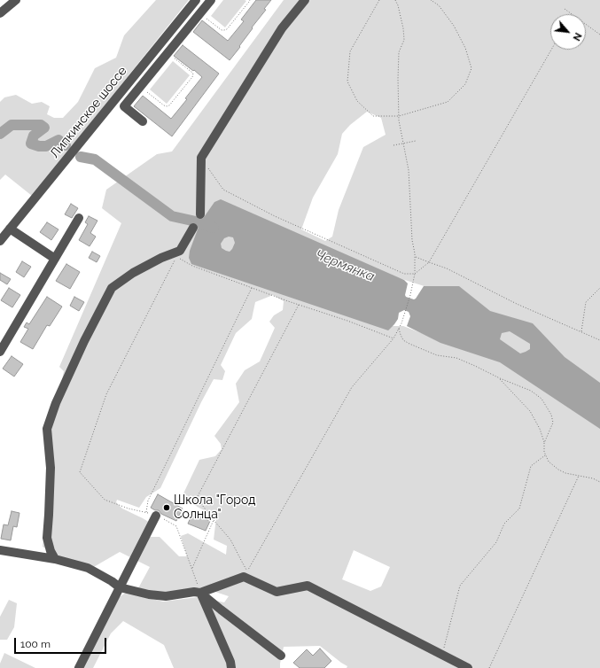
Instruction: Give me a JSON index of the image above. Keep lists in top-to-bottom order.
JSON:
{
  "streets": {
    "street": ["Липкинское шоссе"]
  },
  "water": ["Чермянка"],
  "places": ["Школа \"Город Cолнца\""],
  "scale_bar": "100 m",
  "north": "bottom right"
}
